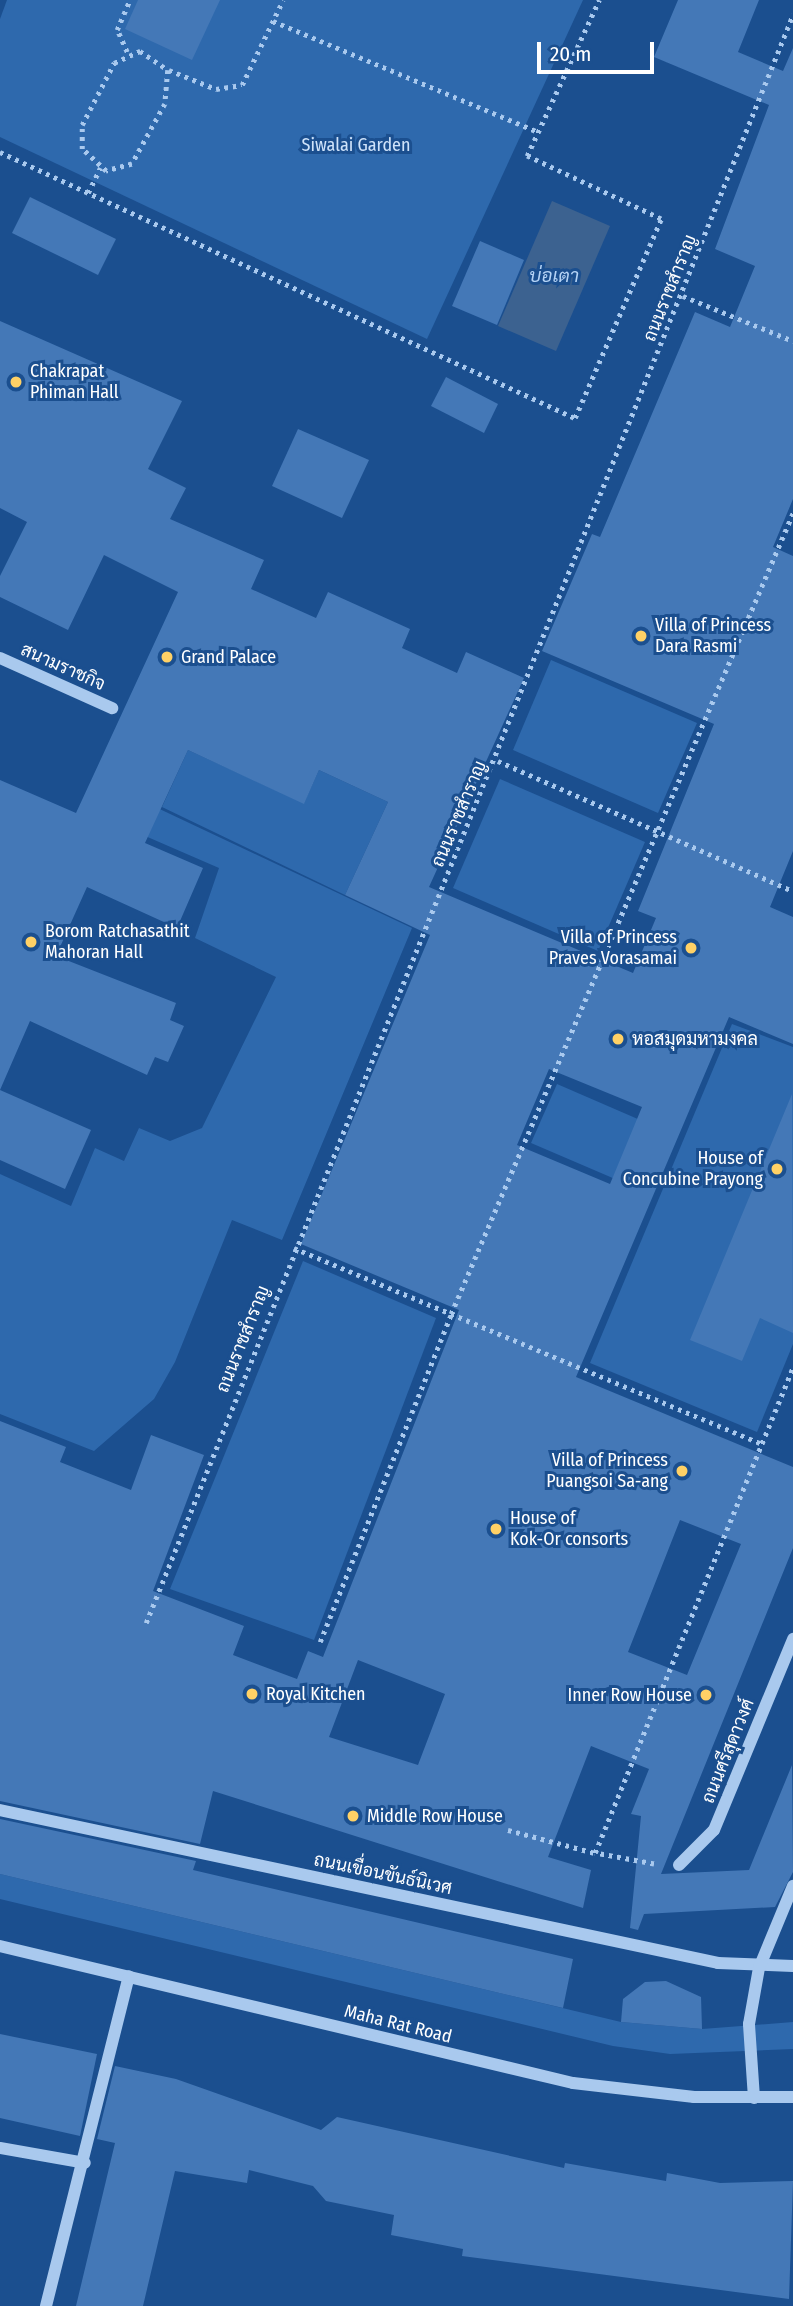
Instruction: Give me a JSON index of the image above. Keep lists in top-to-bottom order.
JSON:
{
  "streets": {
    "street": [
      "สนามราชกิจ",
      "ถนนศรีสุดาวงศ์",
      "ถนนเขื่อนขันธ์นิเวศ",
      "Maha Rat Road"
    ],
    "path": ["ถนนราชสำราญ"]
  },
  "water": ["บ่อเตา"],
  "parks": ["Siwalai Garden"],
  "places": [
    "Chakrapat Phiman Hall",
    "Villa of Princess Dara Rasmi",
    "Grand Palace",
    "Borom Ratchasathit Mahoran Hall",
    "Villa of Princess Praves Vorasamai",
    "หอสมุดมหามงคล",
    "House of Concubine Prayong",
    "Villa of Princess Puangsoi Sa-ang",
    "House of Kok-Or consorts",
    "Royal Kitchen",
    "Inner Row House",
    "Middle Row House"
  ],
  "scale_bar": "20 m"
}
